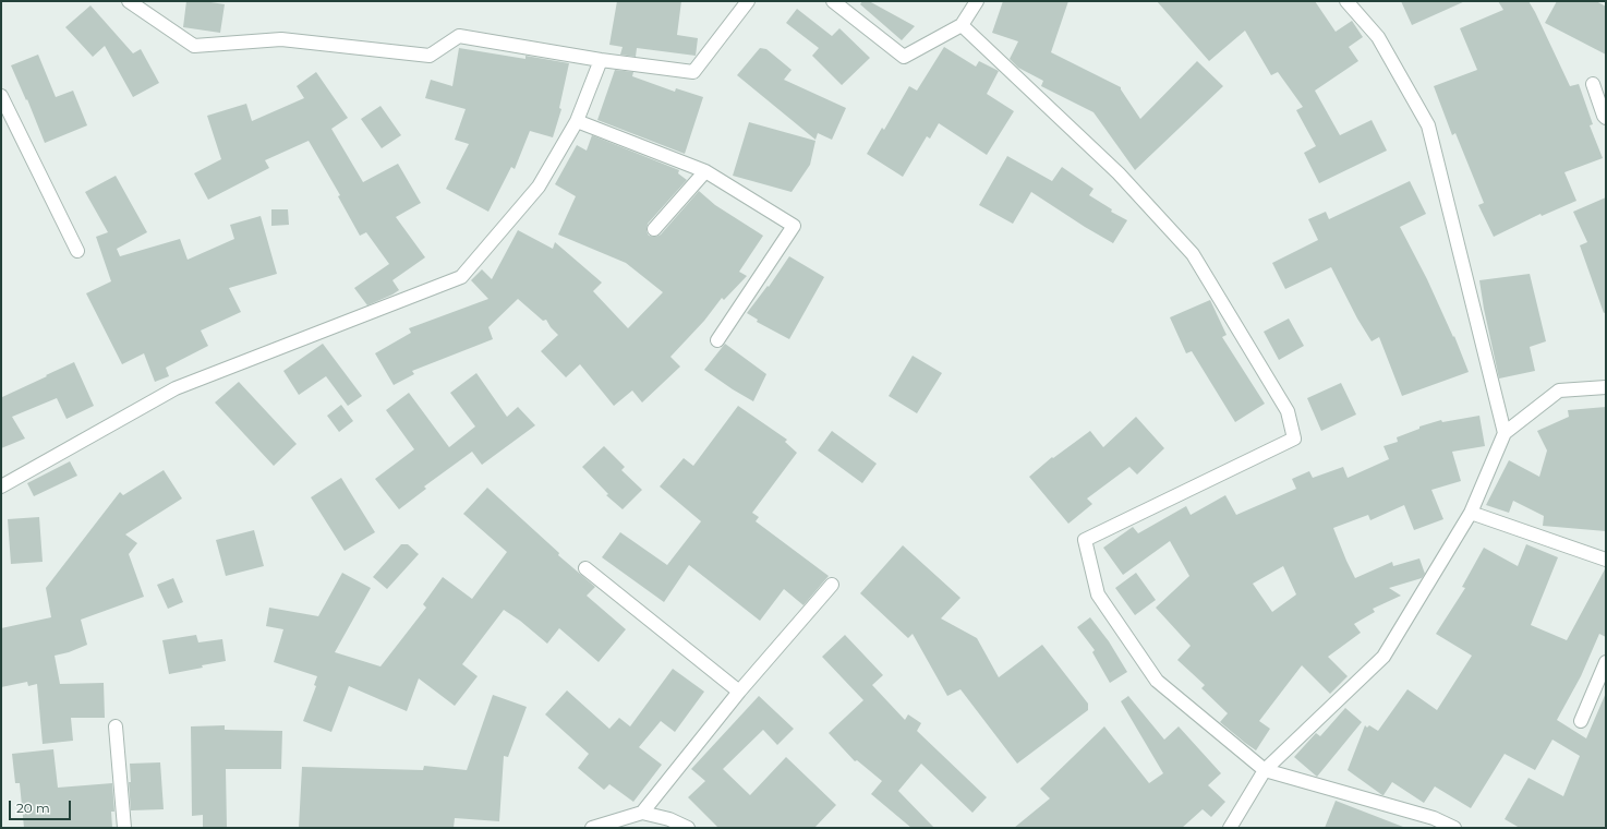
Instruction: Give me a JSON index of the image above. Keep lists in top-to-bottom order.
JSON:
{
  "scale_bar": "20 m"
}
